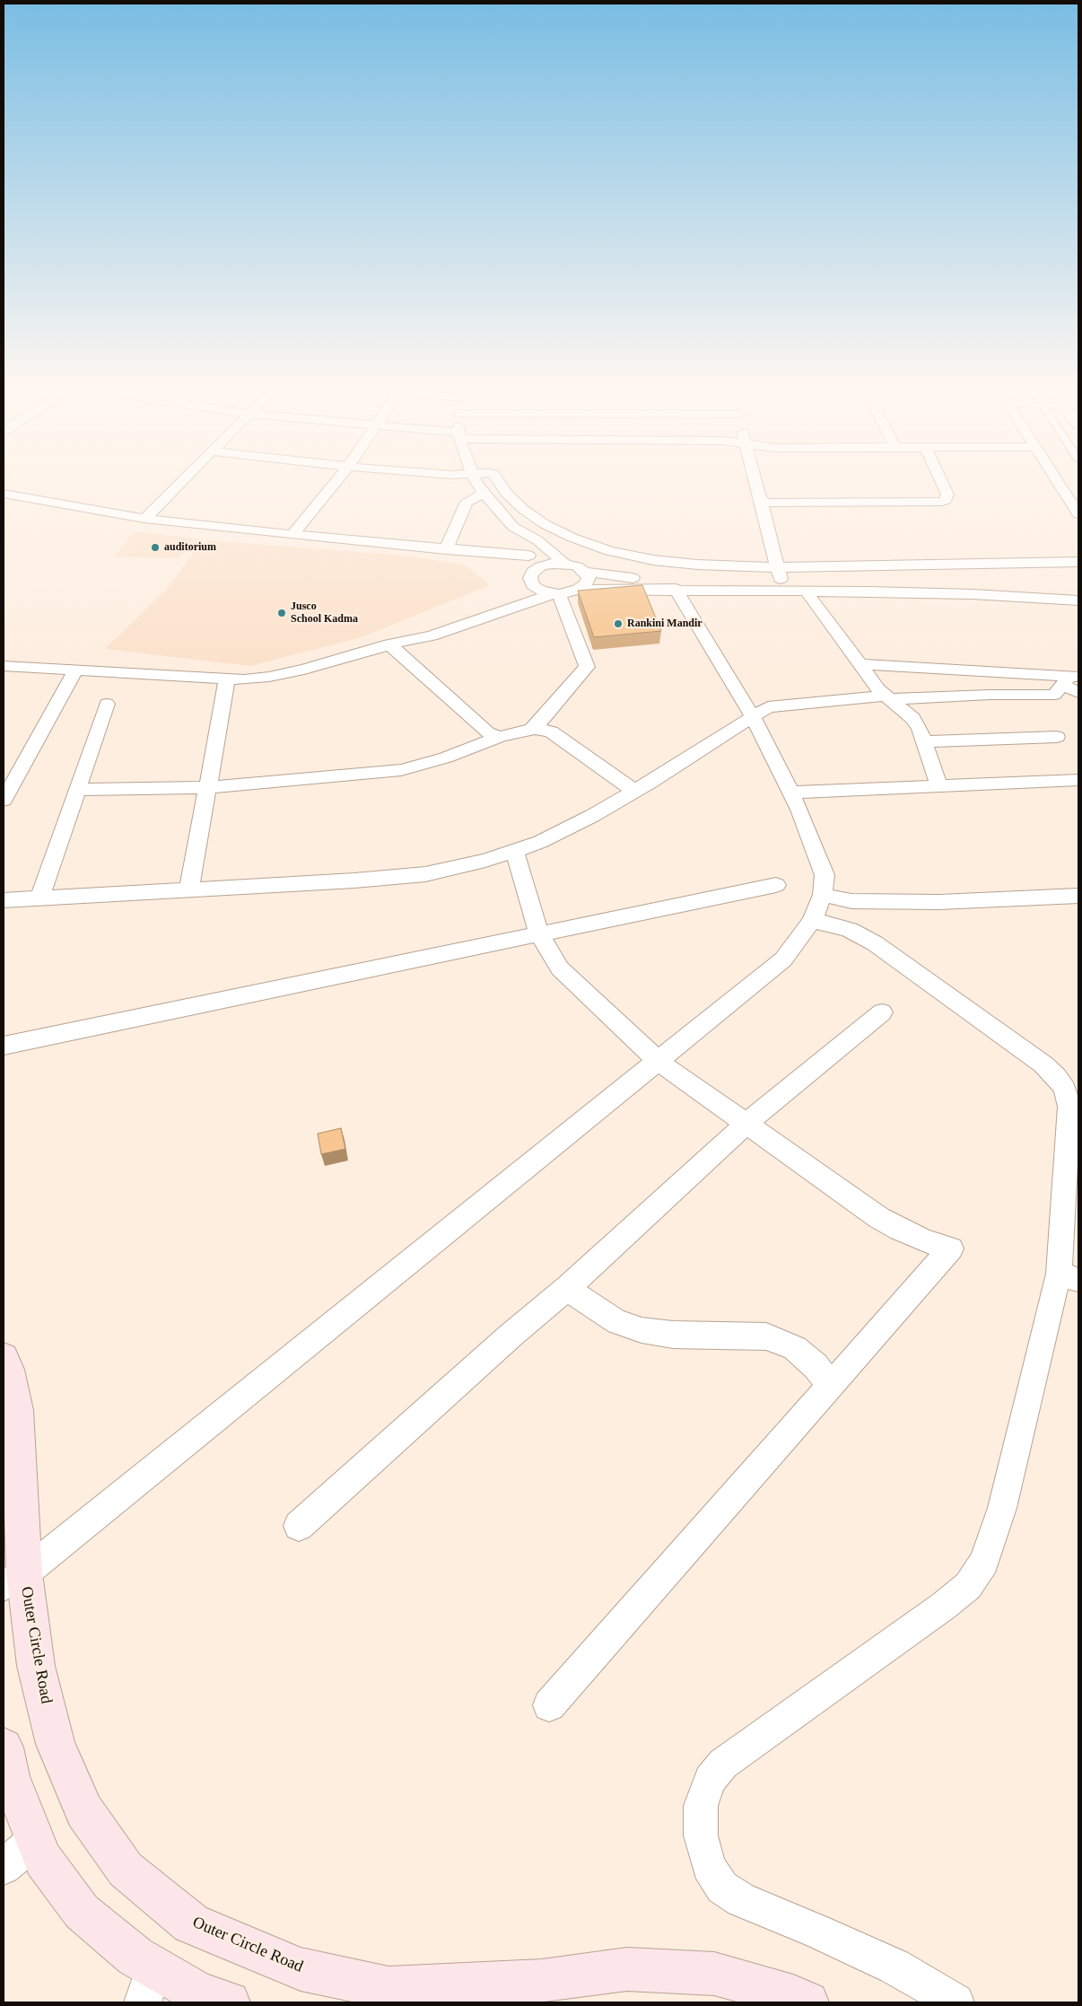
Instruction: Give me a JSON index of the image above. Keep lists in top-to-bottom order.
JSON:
{
  "streets": {
    "main road": ["Outer Circle Road"]
  },
  "places": ["auditorium", "Jusco School Kadma", "Rankini Mandir"]
}
